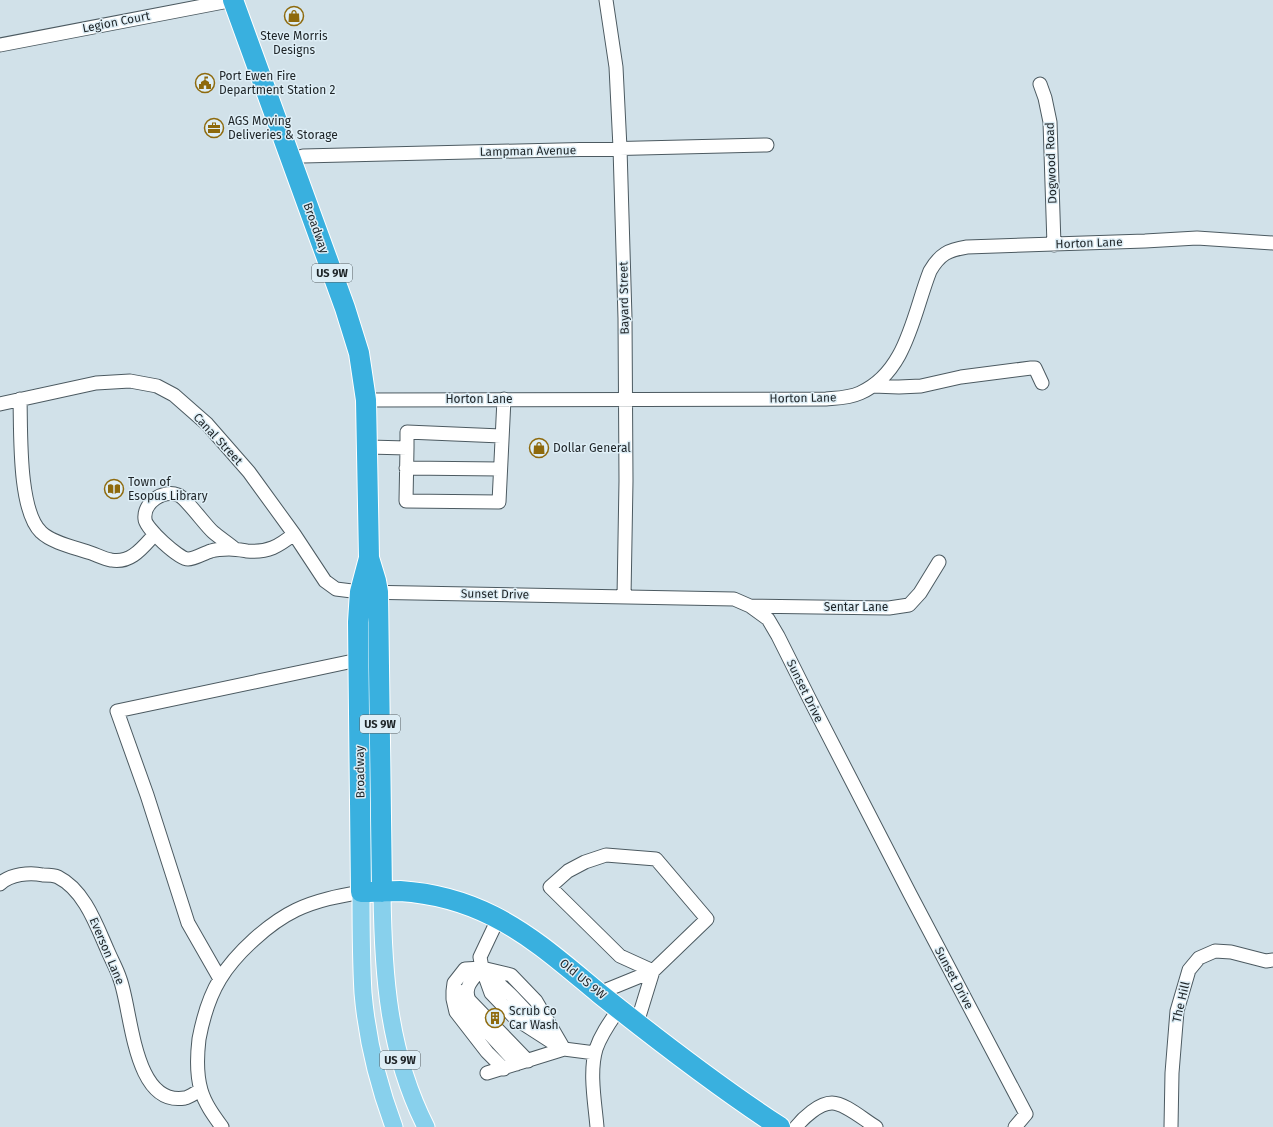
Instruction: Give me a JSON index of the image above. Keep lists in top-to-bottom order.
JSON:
{
  "streets": {
    "highway": ["Broadway", "US 9W", "Old US 9W"],
    "street": [
      "Legion Court",
      "Lampman Avenue",
      "Dogwood Road",
      "Horton Lane",
      "Bayard Street",
      "Canal Street",
      "Sunset Drive",
      "Sentar Lane",
      "Everson Lane",
      "The Hill"
    ]
  },
  "crossings": [
    ["Legion Court", "Broadway"],
    ["Lampman Avenue", "Broadway"],
    ["Lampman Avenue", "Bayard Street"],
    ["Dogwood Road", "Horton Lane"],
    ["Broadway", "Horton Lane"],
    ["Broadway", "US 9W"],
    ["Broadway", "Canal Street"],
    ["Broadway", "Sunset Drive"],
    ["Broadway", "Old US 9W"],
    ["Horton Lane", "Bayard Street"],
    ["US 9W", "Old US 9W"],
    ["Bayard Street", "Sunset Drive"],
    ["Canal Street", "Sunset Drive"],
    ["Sunset Drive", "Sentar Lane"]
  ],
  "places": {
    "shop": ["Steve Morris Designs", "Dollar General"],
    "public building": ["Port Ewen Fire Department Station 2"],
    "office": ["AGS Moving Deliveries & Storage"],
    "library": ["Town of Esopus Library"],
    "building": ["Scrub Co Car Wash"]
  }
}
